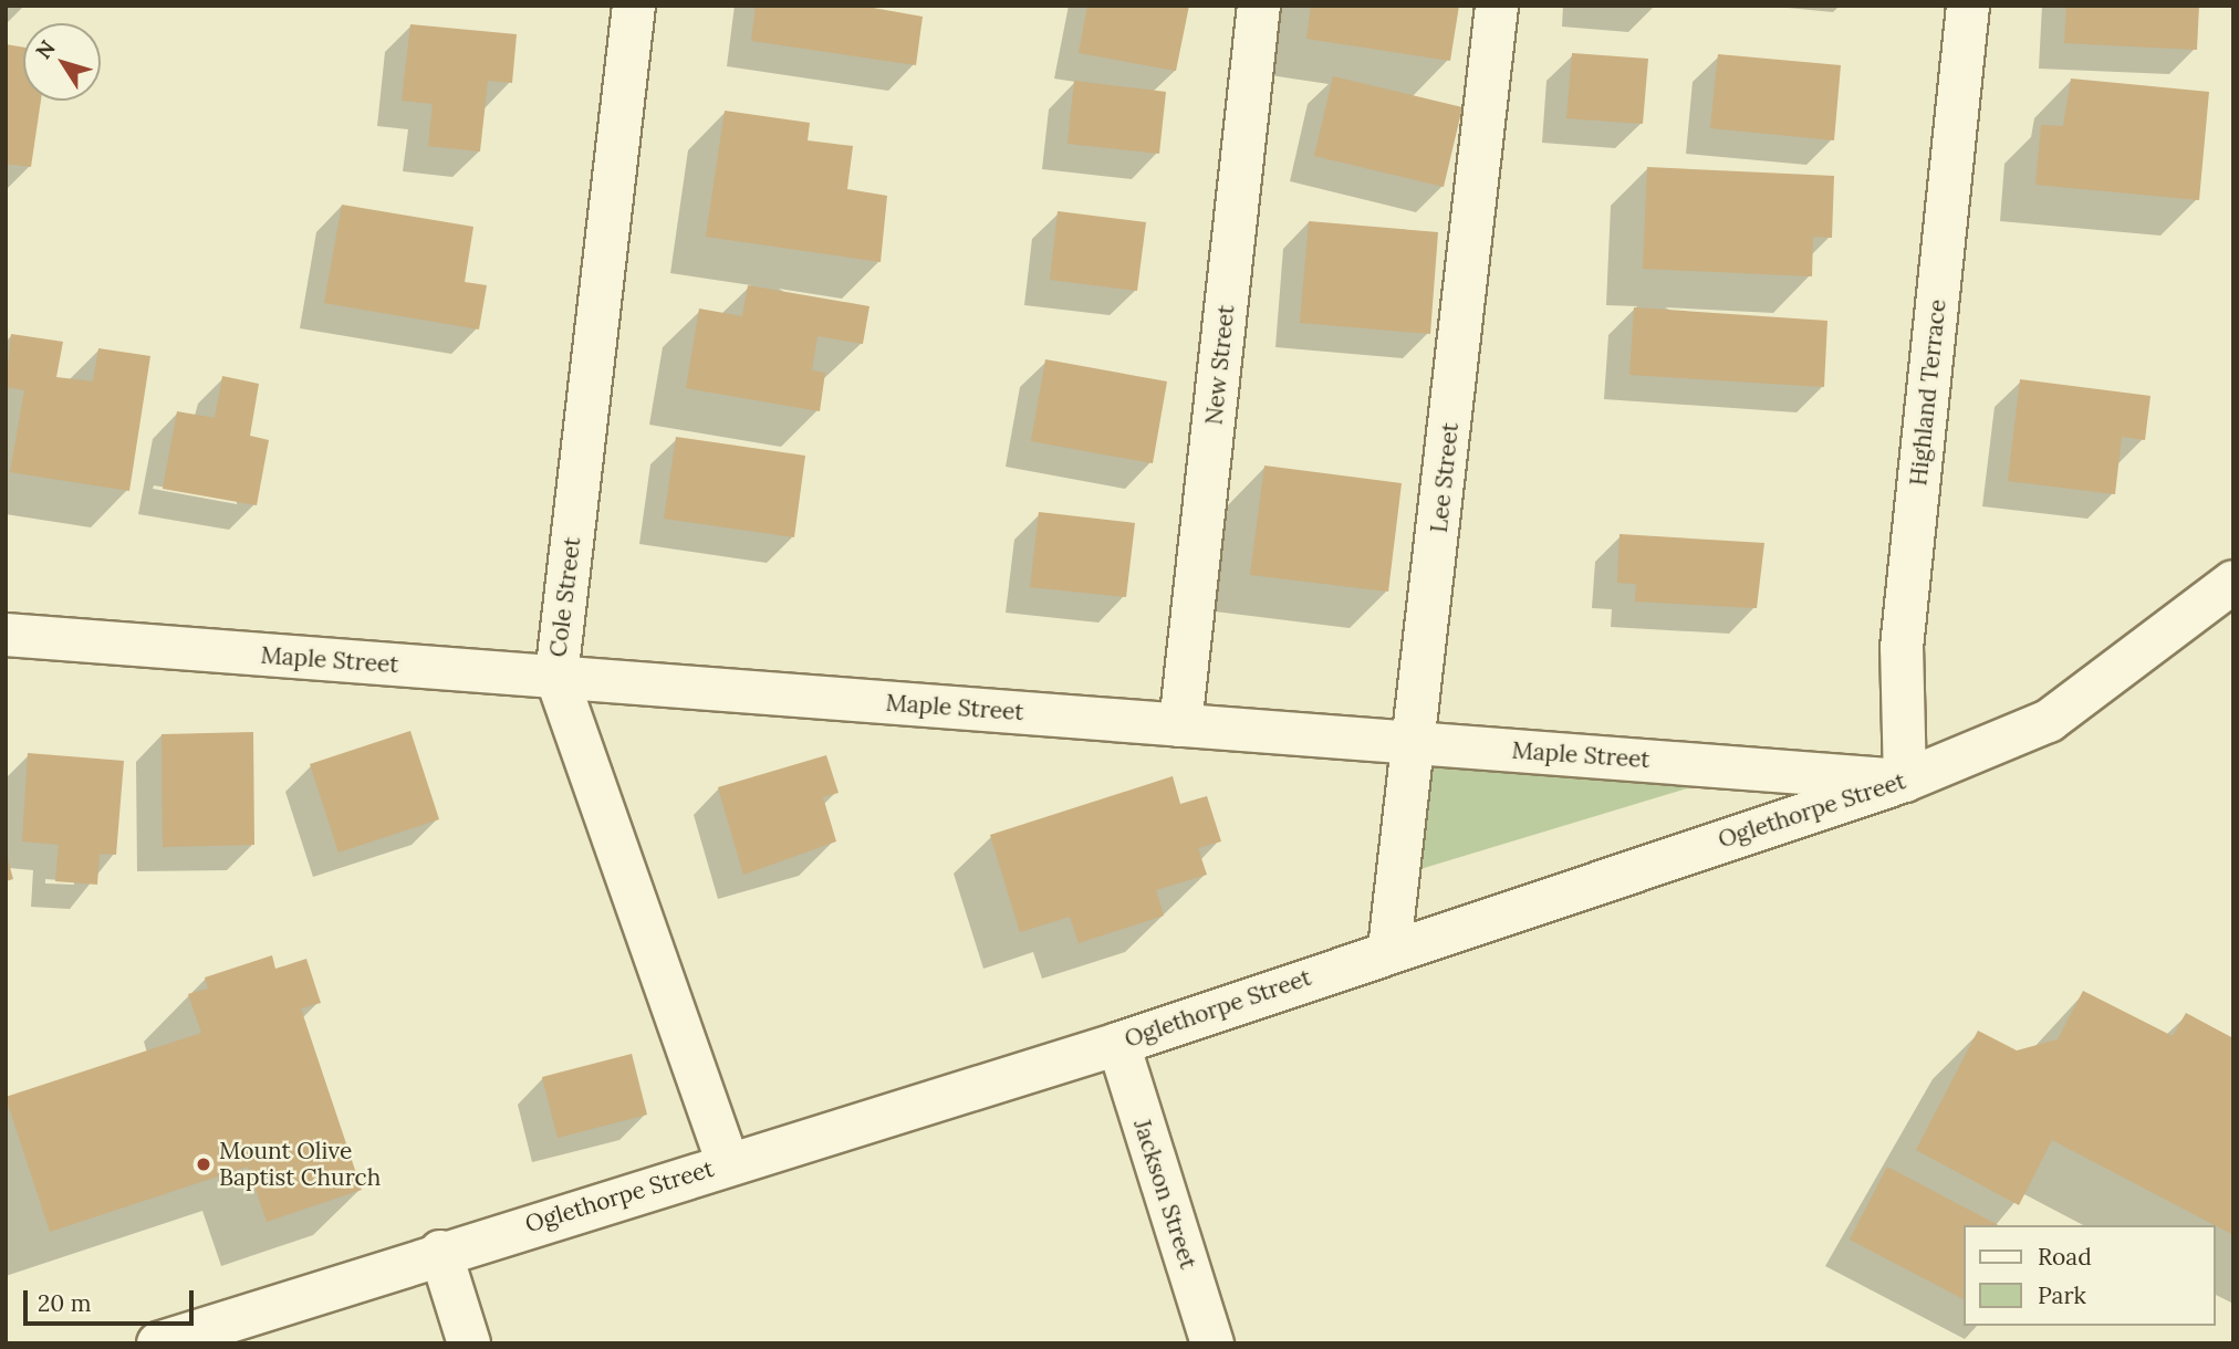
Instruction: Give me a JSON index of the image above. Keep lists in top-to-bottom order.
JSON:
{
  "streets": {
    "street": [
      "New Street",
      "Highland Terrace",
      "Lee Street",
      "Cole Street",
      "Maple Street",
      "Oglethorpe Street",
      "Jackson Street"
    ]
  },
  "crossings": [
    ["New Street", "Maple Street"],
    ["Highland Terrace", "Maple Street"],
    ["Highland Terrace", "Oglethorpe Street"],
    ["Lee Street", "Maple Street"],
    ["Lee Street", "Oglethorpe Street"],
    ["Cole Street", "Maple Street"],
    ["Cole Street", "Oglethorpe Street"],
    ["Maple Street", "Oglethorpe Street"],
    ["Oglethorpe Street", "Jackson Street"]
  ],
  "places": ["Mount Olive Baptist Church"],
  "legend": ["Road", "Park"],
  "scale_bar": "20 m",
  "north": "top left"
}
